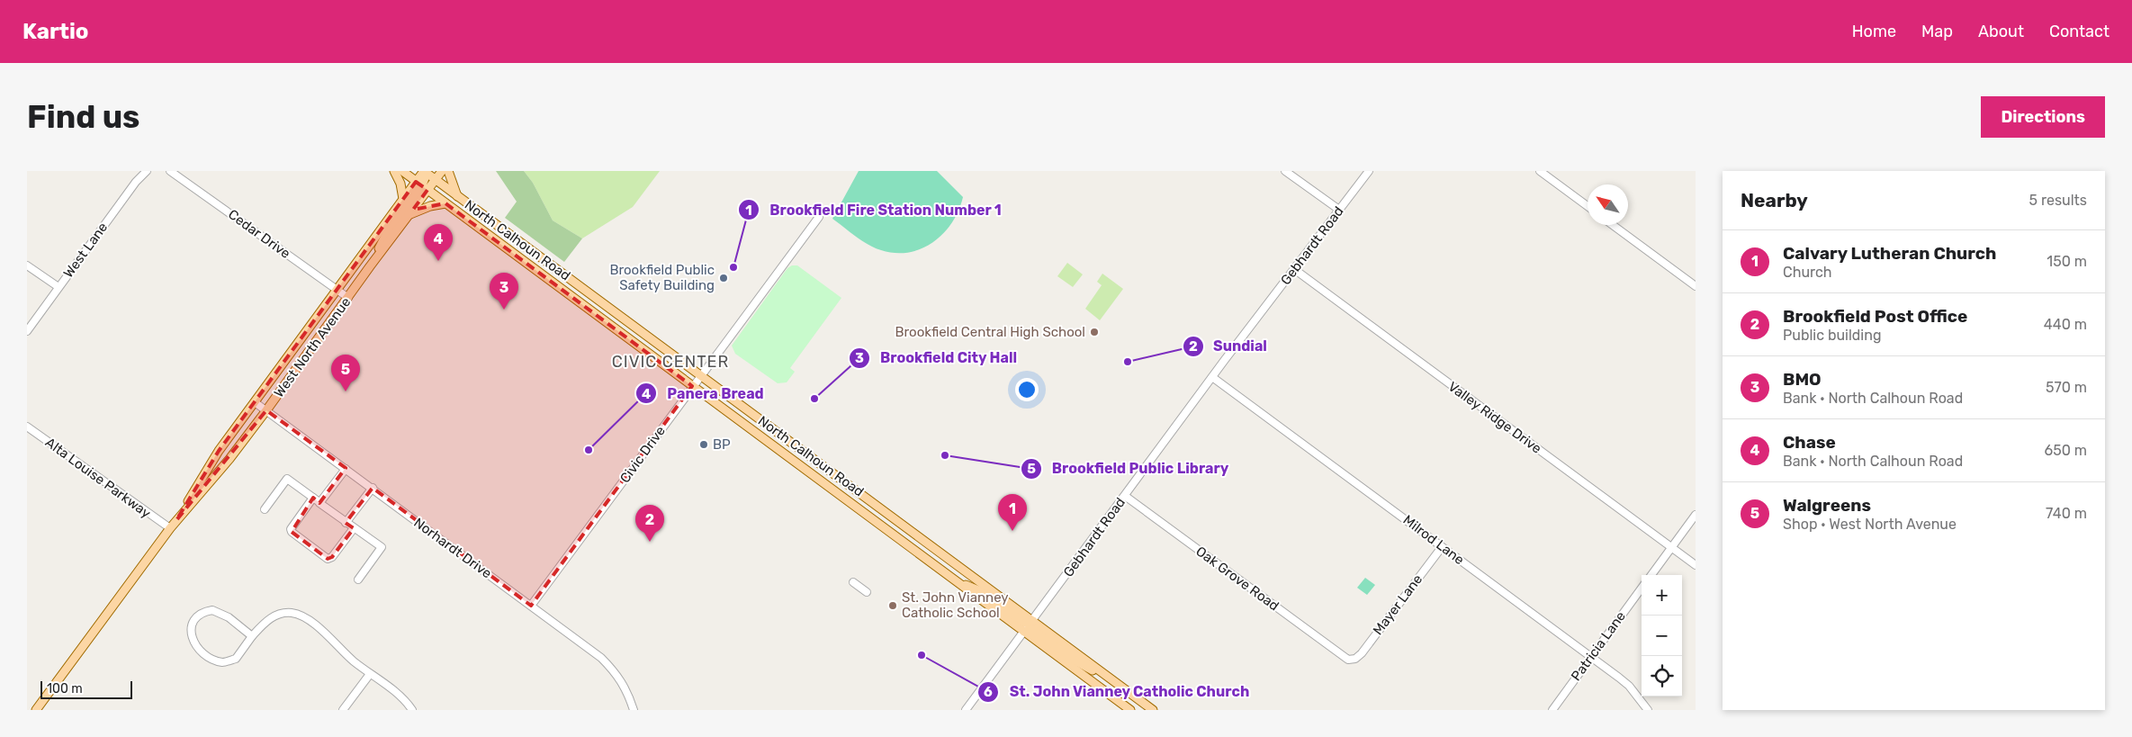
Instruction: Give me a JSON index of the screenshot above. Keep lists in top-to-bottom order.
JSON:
{
  "streets": {
    "main road": ["North Calhoun Road", "West North Avenue"],
    "street": [
      "Cedar Drive",
      "Gebhardt Road",
      "West Lane",
      "Valley Ridge Drive",
      "Civic Drive",
      "Alta Louise Parkway",
      "Milrod Lane",
      "Norhardt Drive",
      "Oak Grove Road",
      "Mayer Lane",
      "Patricia Lane"
    ]
  },
  "crossings": [
    ["Cedar Drive", "West North Avenue"],
    ["North Calhoun Road", "Gebhardt Road"],
    ["North Calhoun Road", "West North Avenue"],
    ["North Calhoun Road", "Civic Drive"],
    ["Gebhardt Road", "Valley Ridge Drive"],
    ["Gebhardt Road", "Milrod Lane"],
    ["Gebhardt Road", "Oak Grove Road"],
    ["West North Avenue", "Alta Louise Parkway"],
    ["West North Avenue", "Norhardt Drive"],
    ["Civic Drive", "Norhardt Drive"],
    ["Milrod Lane", "Mayer Lane"],
    ["Milrod Lane", "Patricia Lane"],
    ["Oak Grove Road", "Mayer Lane"]
  ],
  "districts": ["CIVIC CENTER"],
  "places": [
    "Brookfield Fire Station Number 1",
    "Brookfield Public Safety Building",
    "Brookfield Central High School",
    "Sundial",
    "Brookfield City Hall",
    "BP",
    "Panera Bread",
    "Brookfield Public Library",
    "St. John Vianney Catholic School",
    "St. John Vianney Catholic Church"
  ],
  "scale_bar": "100 m",
  "north": "top left",
  "page": {
    "header": "Kartio",
    "nav": [
      "Home",
      "Map",
      "About",
      "Contact"
    ],
    "buttons": "Directions",
    "title": "Find us",
    "heading": ["Nearby", "5 results"],
    "pins": [
      "4",
      "3",
      "5",
      "1",
      "2"
    ],
    "list": [
      {
        "mark": "1",
        "name": "Calvary Lutheran Church",
        "note": "Church",
        "value": "150 m"
      },
      {
        "mark": "2",
        "name": "Brookfield Post Office",
        "note": "Public building",
        "value": "440 m"
      },
      {
        "mark": "3",
        "name": "BMO",
        "note": "Bank · North Calhoun Road",
        "value": "570 m"
      },
      {
        "mark": "4",
        "name": "Chase",
        "note": "Bank · North Calhoun Road",
        "value": "650 m"
      },
      {
        "mark": "5",
        "name": "Walgreens",
        "note": "Shop · West North Avenue",
        "value": "740 m"
      }
    ],
    "map_buttons": ["+", "−"],
    "scale": "100 m"
  }
}
